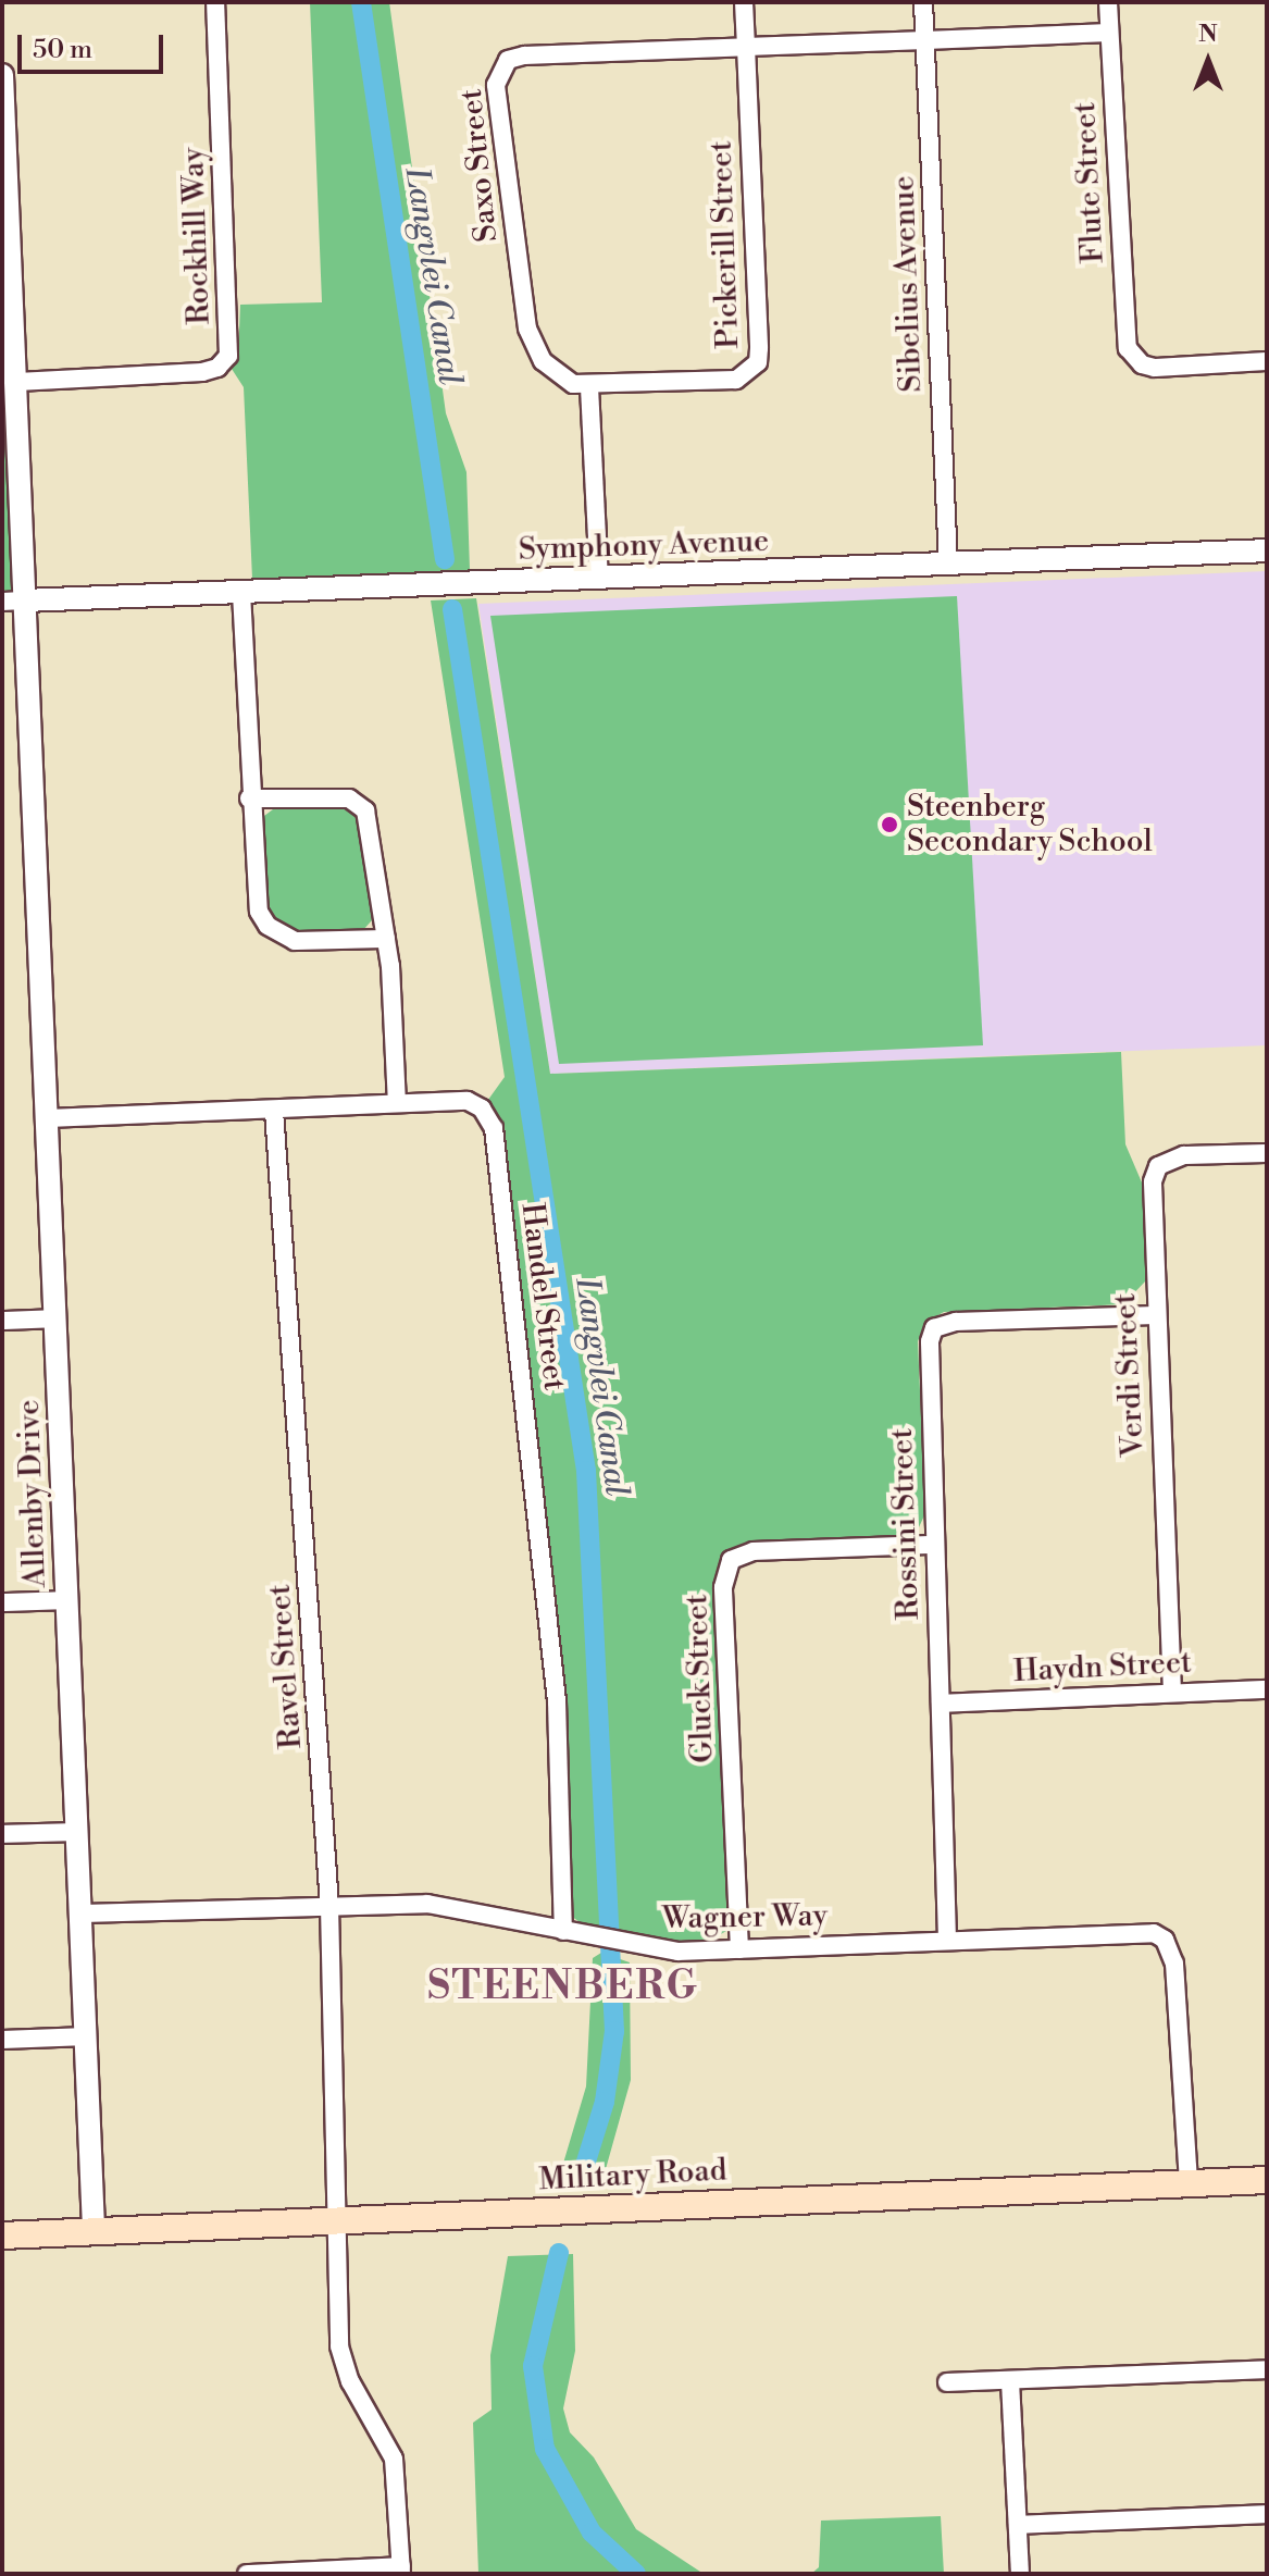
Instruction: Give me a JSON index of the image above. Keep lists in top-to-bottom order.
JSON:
{
  "streets": {
    "main road": ["Military Road"],
    "street": [
      "Saxo Street",
      "Flute Street",
      "Rockhill Way",
      "Pickerill Street",
      "Sibelius Avenue",
      "Symphony Avenue",
      "Handel Street",
      "Verdi Street",
      "Allenby Drive",
      "Rossini Street",
      "Ravel Street",
      "Haydn Street",
      "Gluck Street",
      "Wagner Way"
    ]
  },
  "crossings": [
    ["Saxo Street", "Flute Street"],
    ["Saxo Street", "Pickerill Street"],
    ["Saxo Street", "Sibelius Avenue"],
    ["Rockhill Way", "Allenby Drive"],
    ["Sibelius Avenue", "Symphony Avenue"],
    ["Symphony Avenue", "Allenby Drive"],
    ["Handel Street", "Allenby Drive"],
    ["Handel Street", "Ravel Street"],
    ["Handel Street", "Wagner Way"],
    ["Verdi Street", "Rossini Street"],
    ["Verdi Street", "Haydn Street"],
    ["Allenby Drive", "Wagner Way"],
    ["Allenby Drive", "Military Road"],
    ["Rossini Street", "Haydn Street"],
    ["Rossini Street", "Gluck Street"],
    ["Rossini Street", "Wagner Way"],
    ["Ravel Street", "Wagner Way"],
    ["Ravel Street", "Military Road"],
    ["Gluck Street", "Wagner Way"],
    ["Wagner Way", "Military Road"]
  ],
  "districts": ["STEENBERG"],
  "water": ["Langvlei Canal"],
  "places": ["Steenberg Secondary School"],
  "scale_bar": "50 m",
  "north": "top"
}
